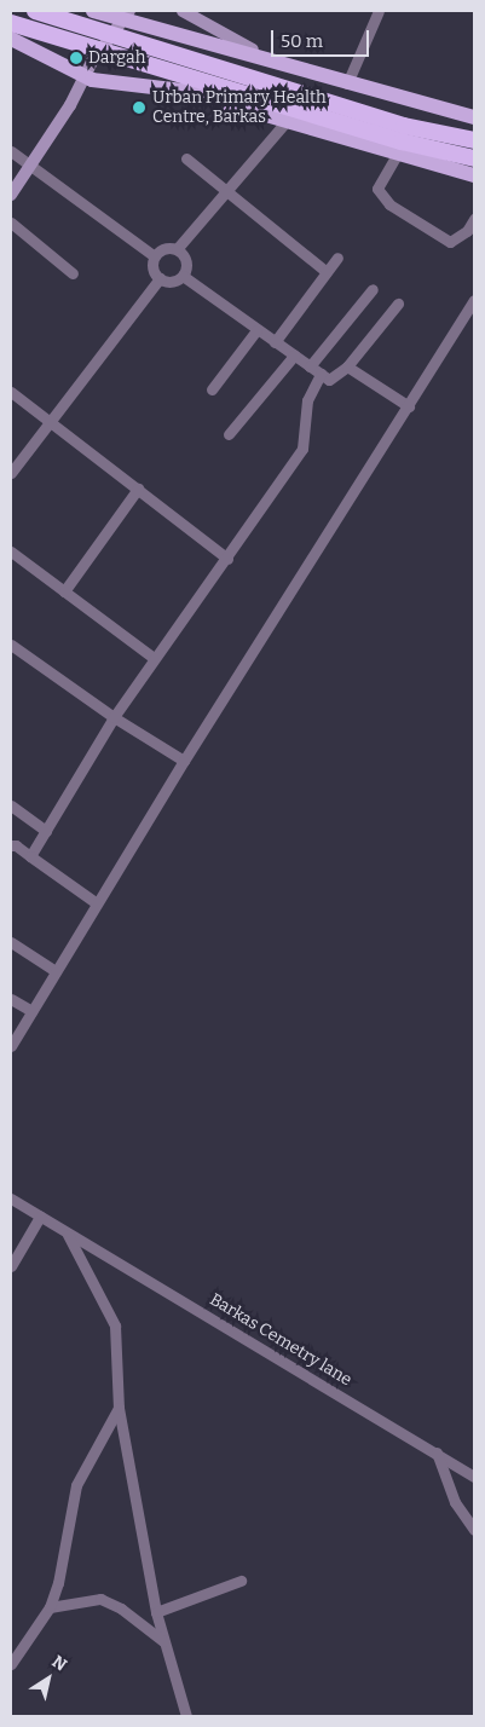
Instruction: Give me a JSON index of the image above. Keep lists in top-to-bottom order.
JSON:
{
  "streets": {
    "street": ["Barkas Cemetry lane"]
  },
  "places": ["Dargah", "Urban Primary Health Centre, Barkas"],
  "scale_bar": "50 m",
  "north": "top right"
}
